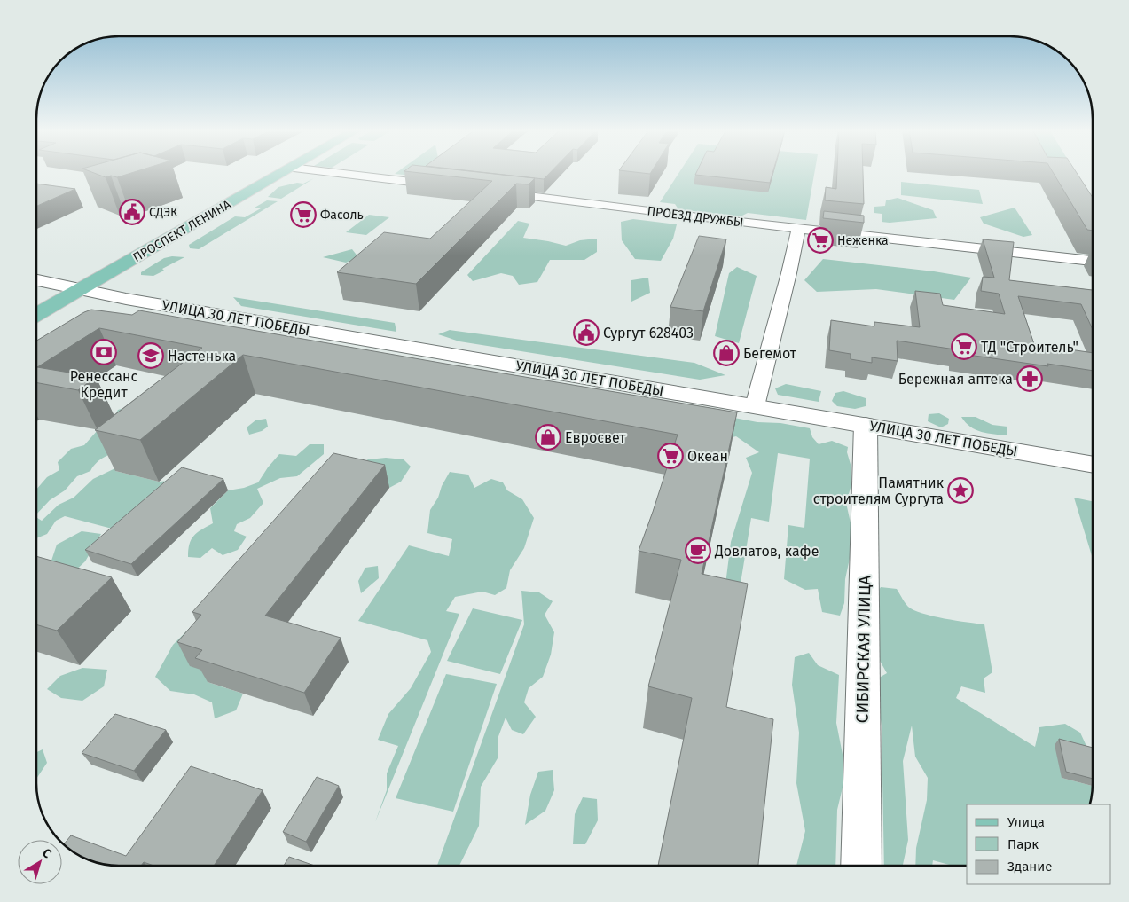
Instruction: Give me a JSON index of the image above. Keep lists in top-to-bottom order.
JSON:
{
  "streets": {
    "main road": ["ПРОСПЕКТ ЛЕНИНА", "УЛИЦА 30 ЛЕТ ПОБЕДЫ", "СИБИРСКАЯ УЛИЦА"],
    "street": ["ПРОЕЗД ДРУЖБЫ"]
  },
  "crossings": [
    ["ПРОСПЕКТ ЛЕНИНА", "УЛИЦА 30 ЛЕТ ПОБЕДЫ"],
    ["УЛИЦА 30 ЛЕТ ПОБЕДЫ", "СИБИРСКАЯ УЛИЦА"]
  ],
  "places": {
    "public building": ["СДЭК", "Сургут 628403"],
    "supermarket": [
      "Фасоль",
      "Неженка",
      "ТД \"Строитель\"",
      "Океан"
    ],
    "bank": ["Ренессанс Кредит"],
    "shop": ["Бегемот", "Евросвет"],
    "school or university": ["Настенька"],
    "pharmacy": ["Бережная аптека"],
    "place": ["Памятник строителям Сургута"],
    "cafe": ["Довлатов, кафе"]
  },
  "legend": ["Улица", "Парк", "Здание"],
  "north": "top right"
}
